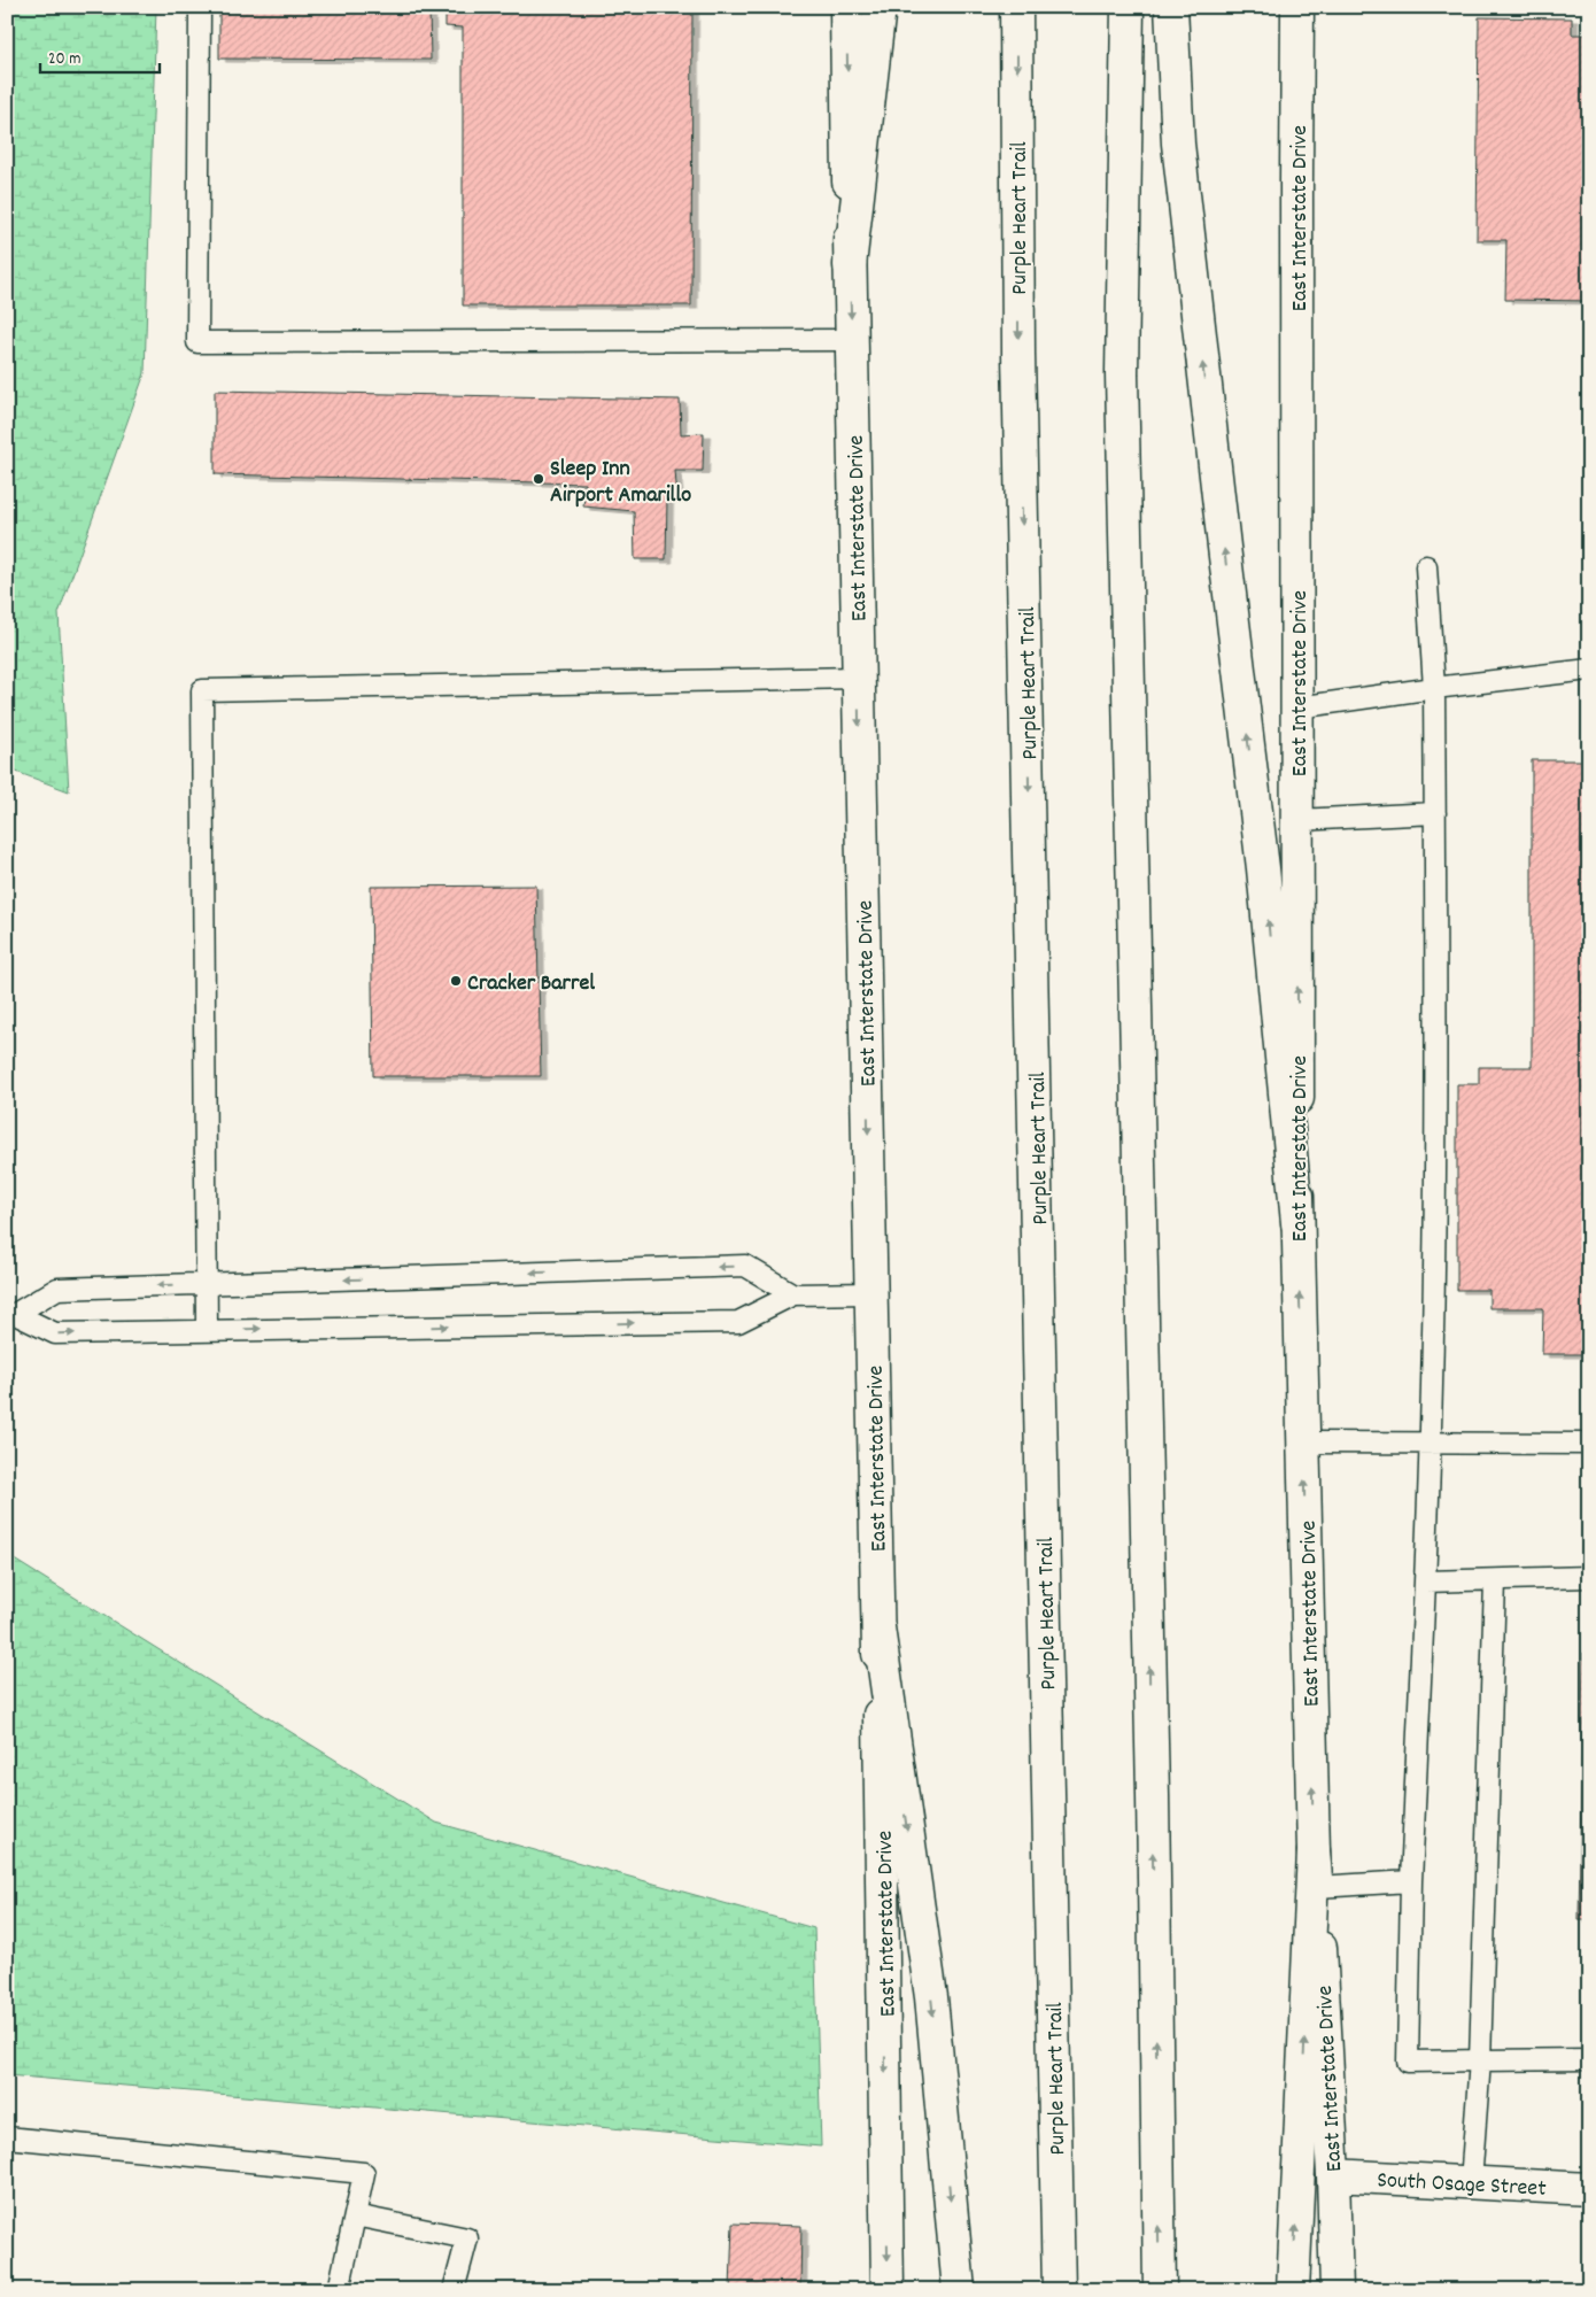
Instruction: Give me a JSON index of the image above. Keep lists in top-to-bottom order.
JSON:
{
  "streets": {
    "main road": ["Purple Heart Trail", "East Interstate Drive", "South Osage Street"]
  },
  "crossings": [
    ["East Interstate Drive", "South Osage Street"]
  ],
  "places": ["Sleep Inn Airport Amarillo", "Cracker Barrel"],
  "scale_bar": "20 m"
}
